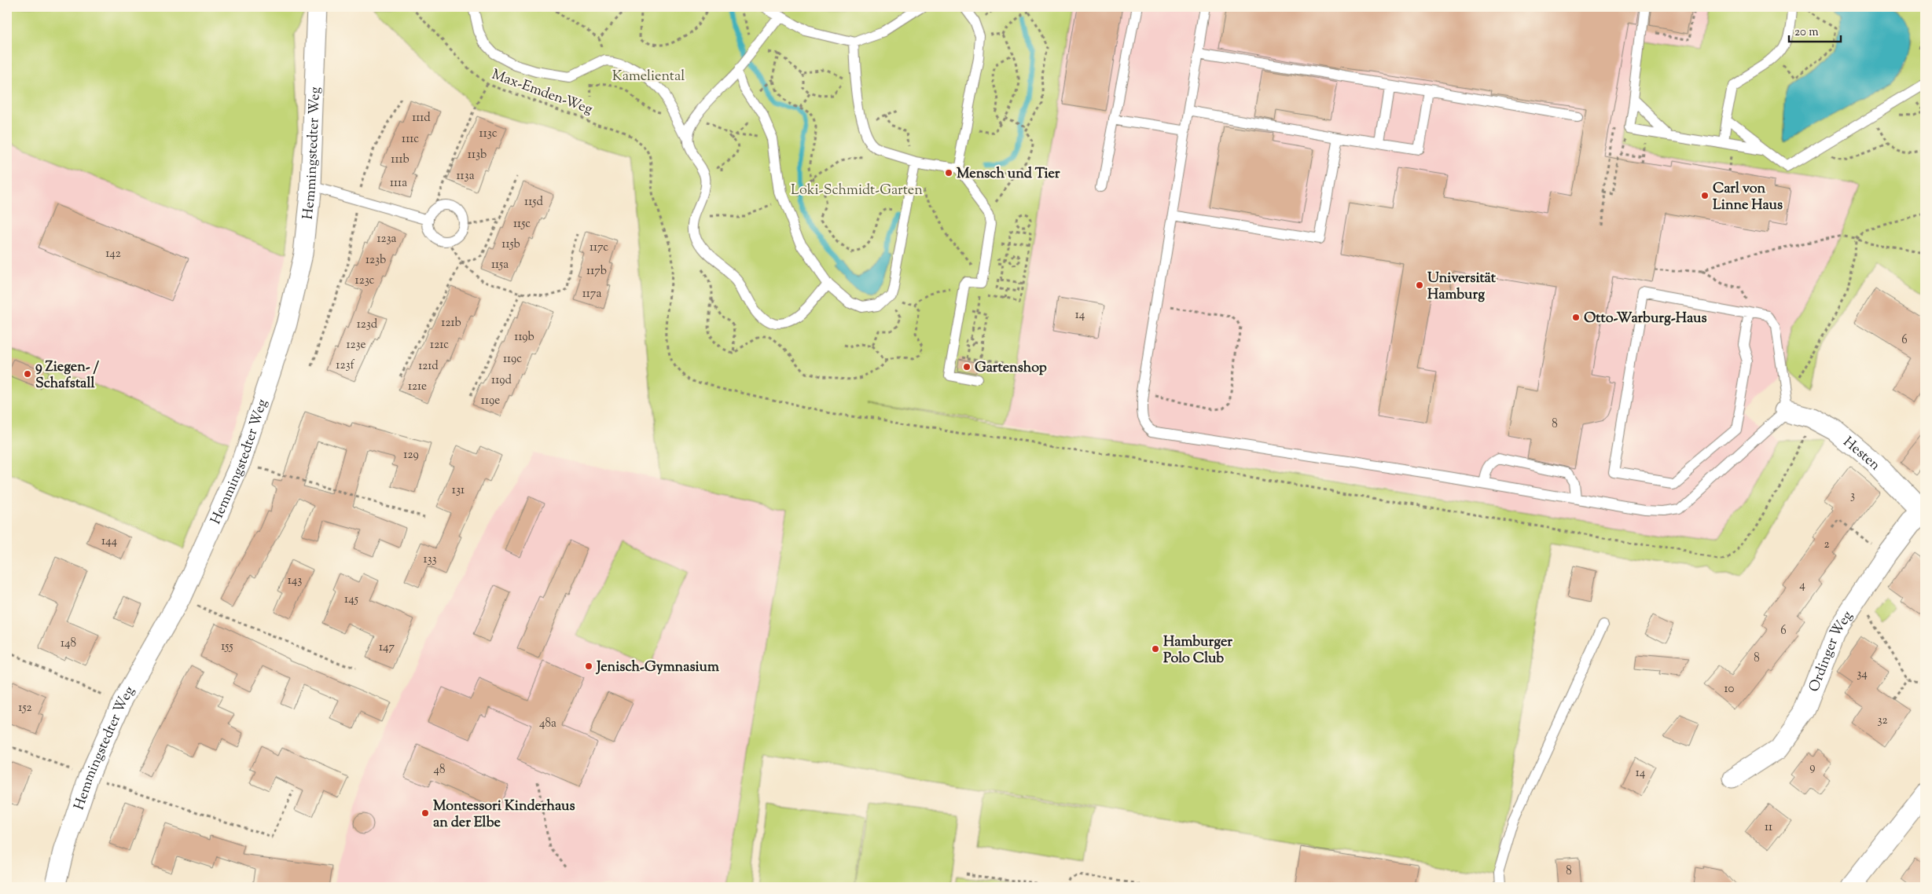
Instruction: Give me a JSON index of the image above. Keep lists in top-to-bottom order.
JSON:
{
  "streets": {
    "street": ["Hemmingstedter Weg", "Hesten", "Ordinger Weg"],
    "path": ["Max-Emden-Weg"]
  },
  "crossings": [
    ["Hesten", "Ordinger Weg"]
  ],
  "parks": ["Kameliental", "Loki-Schmidt-Garten"],
  "places": [
    "Mensch und Tier",
    "Carl von Linne Haus",
    "Universität Hamburg",
    "Otto-Warburg-Haus",
    "Gartenshop",
    "9 Ziegen- / Schafstall",
    "Hamburger Polo Club",
    "Jenisch-Gymnasium",
    "Montessori Kinderhaus an der Elbe"
  ],
  "house_numbers": [
    "111d",
    "113c",
    "111c",
    "113b",
    "111b",
    "113a",
    "111a",
    "115d",
    "115c",
    "123a",
    "115b",
    "117c",
    "142",
    "123b",
    "115a",
    "117b",
    "123c",
    "117a",
    "14",
    "121b",
    "123d",
    "119b",
    "6",
    "123e",
    "121c",
    "119c",
    "123f",
    "121d",
    "119d",
    "121e",
    "119e",
    "8",
    "129",
    "131",
    "3",
    "144",
    "2",
    "133",
    "143",
    "4",
    "145",
    "6",
    "148",
    "155",
    "147",
    "8",
    "34",
    "10",
    "152",
    "32",
    "48a",
    "9",
    "48",
    "14",
    "11",
    "8"
  ],
  "scale_bar": "20 m"
}
